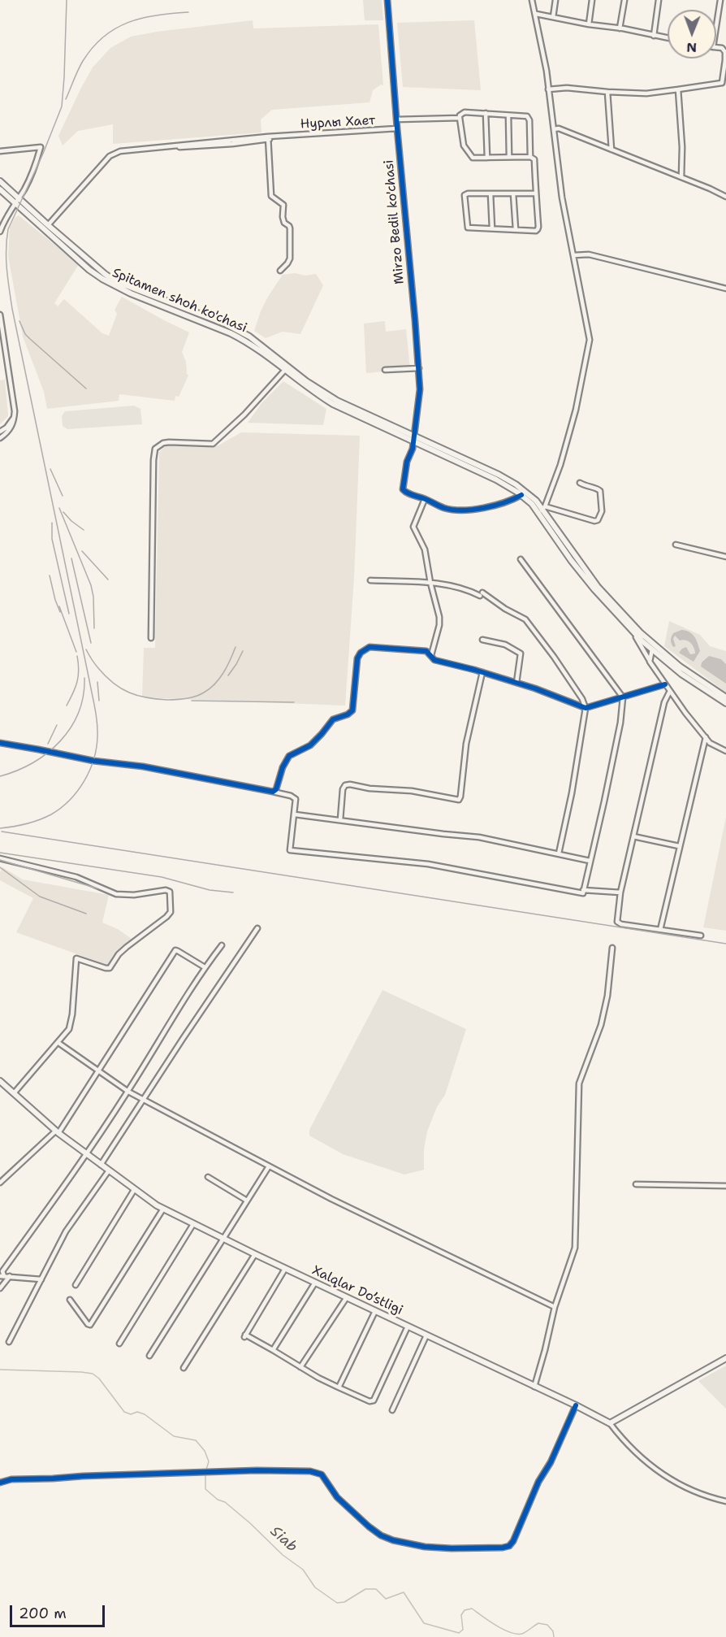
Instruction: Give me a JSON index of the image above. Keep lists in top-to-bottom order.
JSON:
{
  "streets": {
    "main road": ["Spitamen shoh ko'chasi", "Xalqlar Do’stligi"],
    "street": ["Нурлы Хает", "Mirzo Bedil ko'chasi"]
  },
  "crossings": [
    ["Нурлы Хает", "Mirzo Bedil ko'chasi"],
    ["Нурлы Хает", "Spitamen shoh ko'chasi"],
    ["Mirzo Bedil ko'chasi", "Spitamen shoh ko'chasi"]
  ],
  "water": ["Siab"],
  "scale_bar": "200 m",
  "north": "bottom"
}
